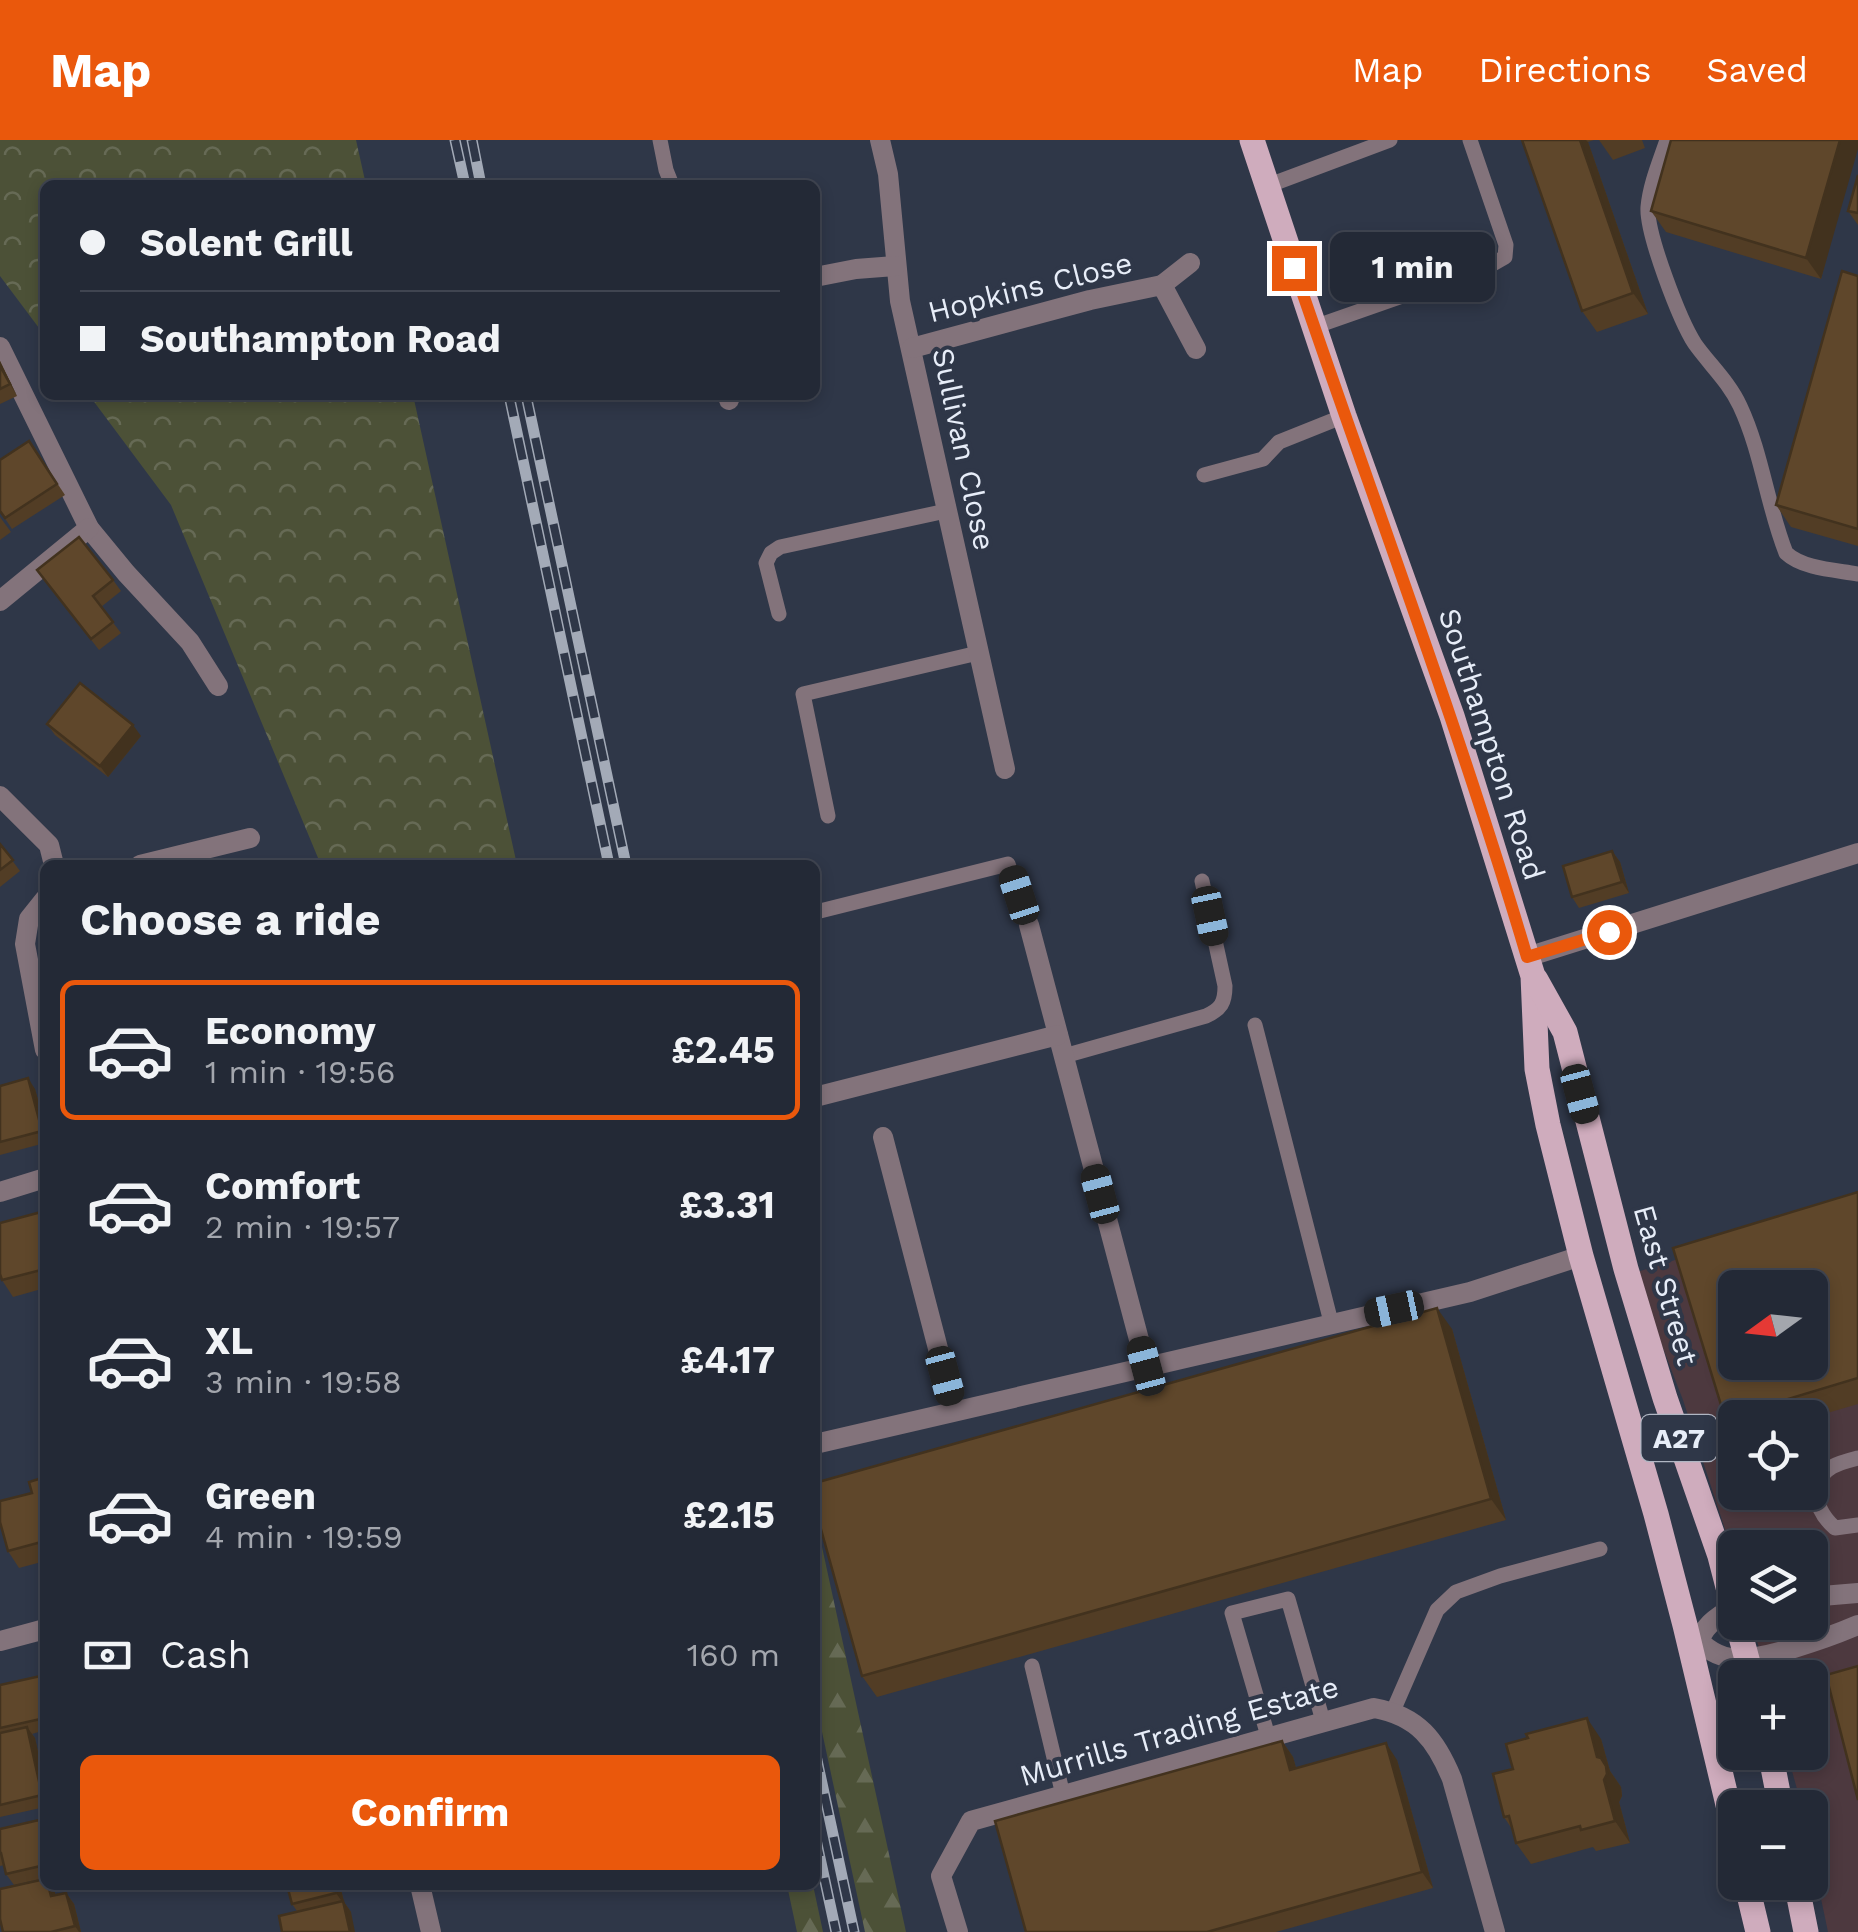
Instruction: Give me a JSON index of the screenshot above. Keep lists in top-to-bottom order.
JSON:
{
  "streets": {
    "main road": ["Southampton Road", "East Street", "A27"],
    "street": ["Hopkins Close", "Sullivan Close", "Murrills Trading Estate"]
  },
  "crossings": [
    ["Hopkins Close", "Sullivan Close"],
    ["Southampton Road", "East Street"],
    ["Southampton Road", "A27"]
  ],
  "north": "left",
  "page": {
    "header": "Map",
    "nav": ["Map", "Directions", "Saved"],
    "banner": ["Solent Grill", "Southampton Road"],
    "bubble": "1 min",
    "heading": "Choose a ride",
    "list": [
      {
        "name": "Economy",
        "note": "1 min · 19:56",
        "value": "£2.45"
      },
      {
        "name": "Comfort",
        "note": "2 min · 19:57",
        "value": "£3.31"
      },
      {
        "name": "XL",
        "note": "3 min · 19:58",
        "value": "£4.17"
      },
      {
        "name": "Green",
        "note": "4 min · 19:59",
        "value": "£2.15"
      }
    ],
    "map_buttons": ["+", "−"],
    "pay": ["Cash", "160 m"],
    "buttons": "Confirm"
  }
}
